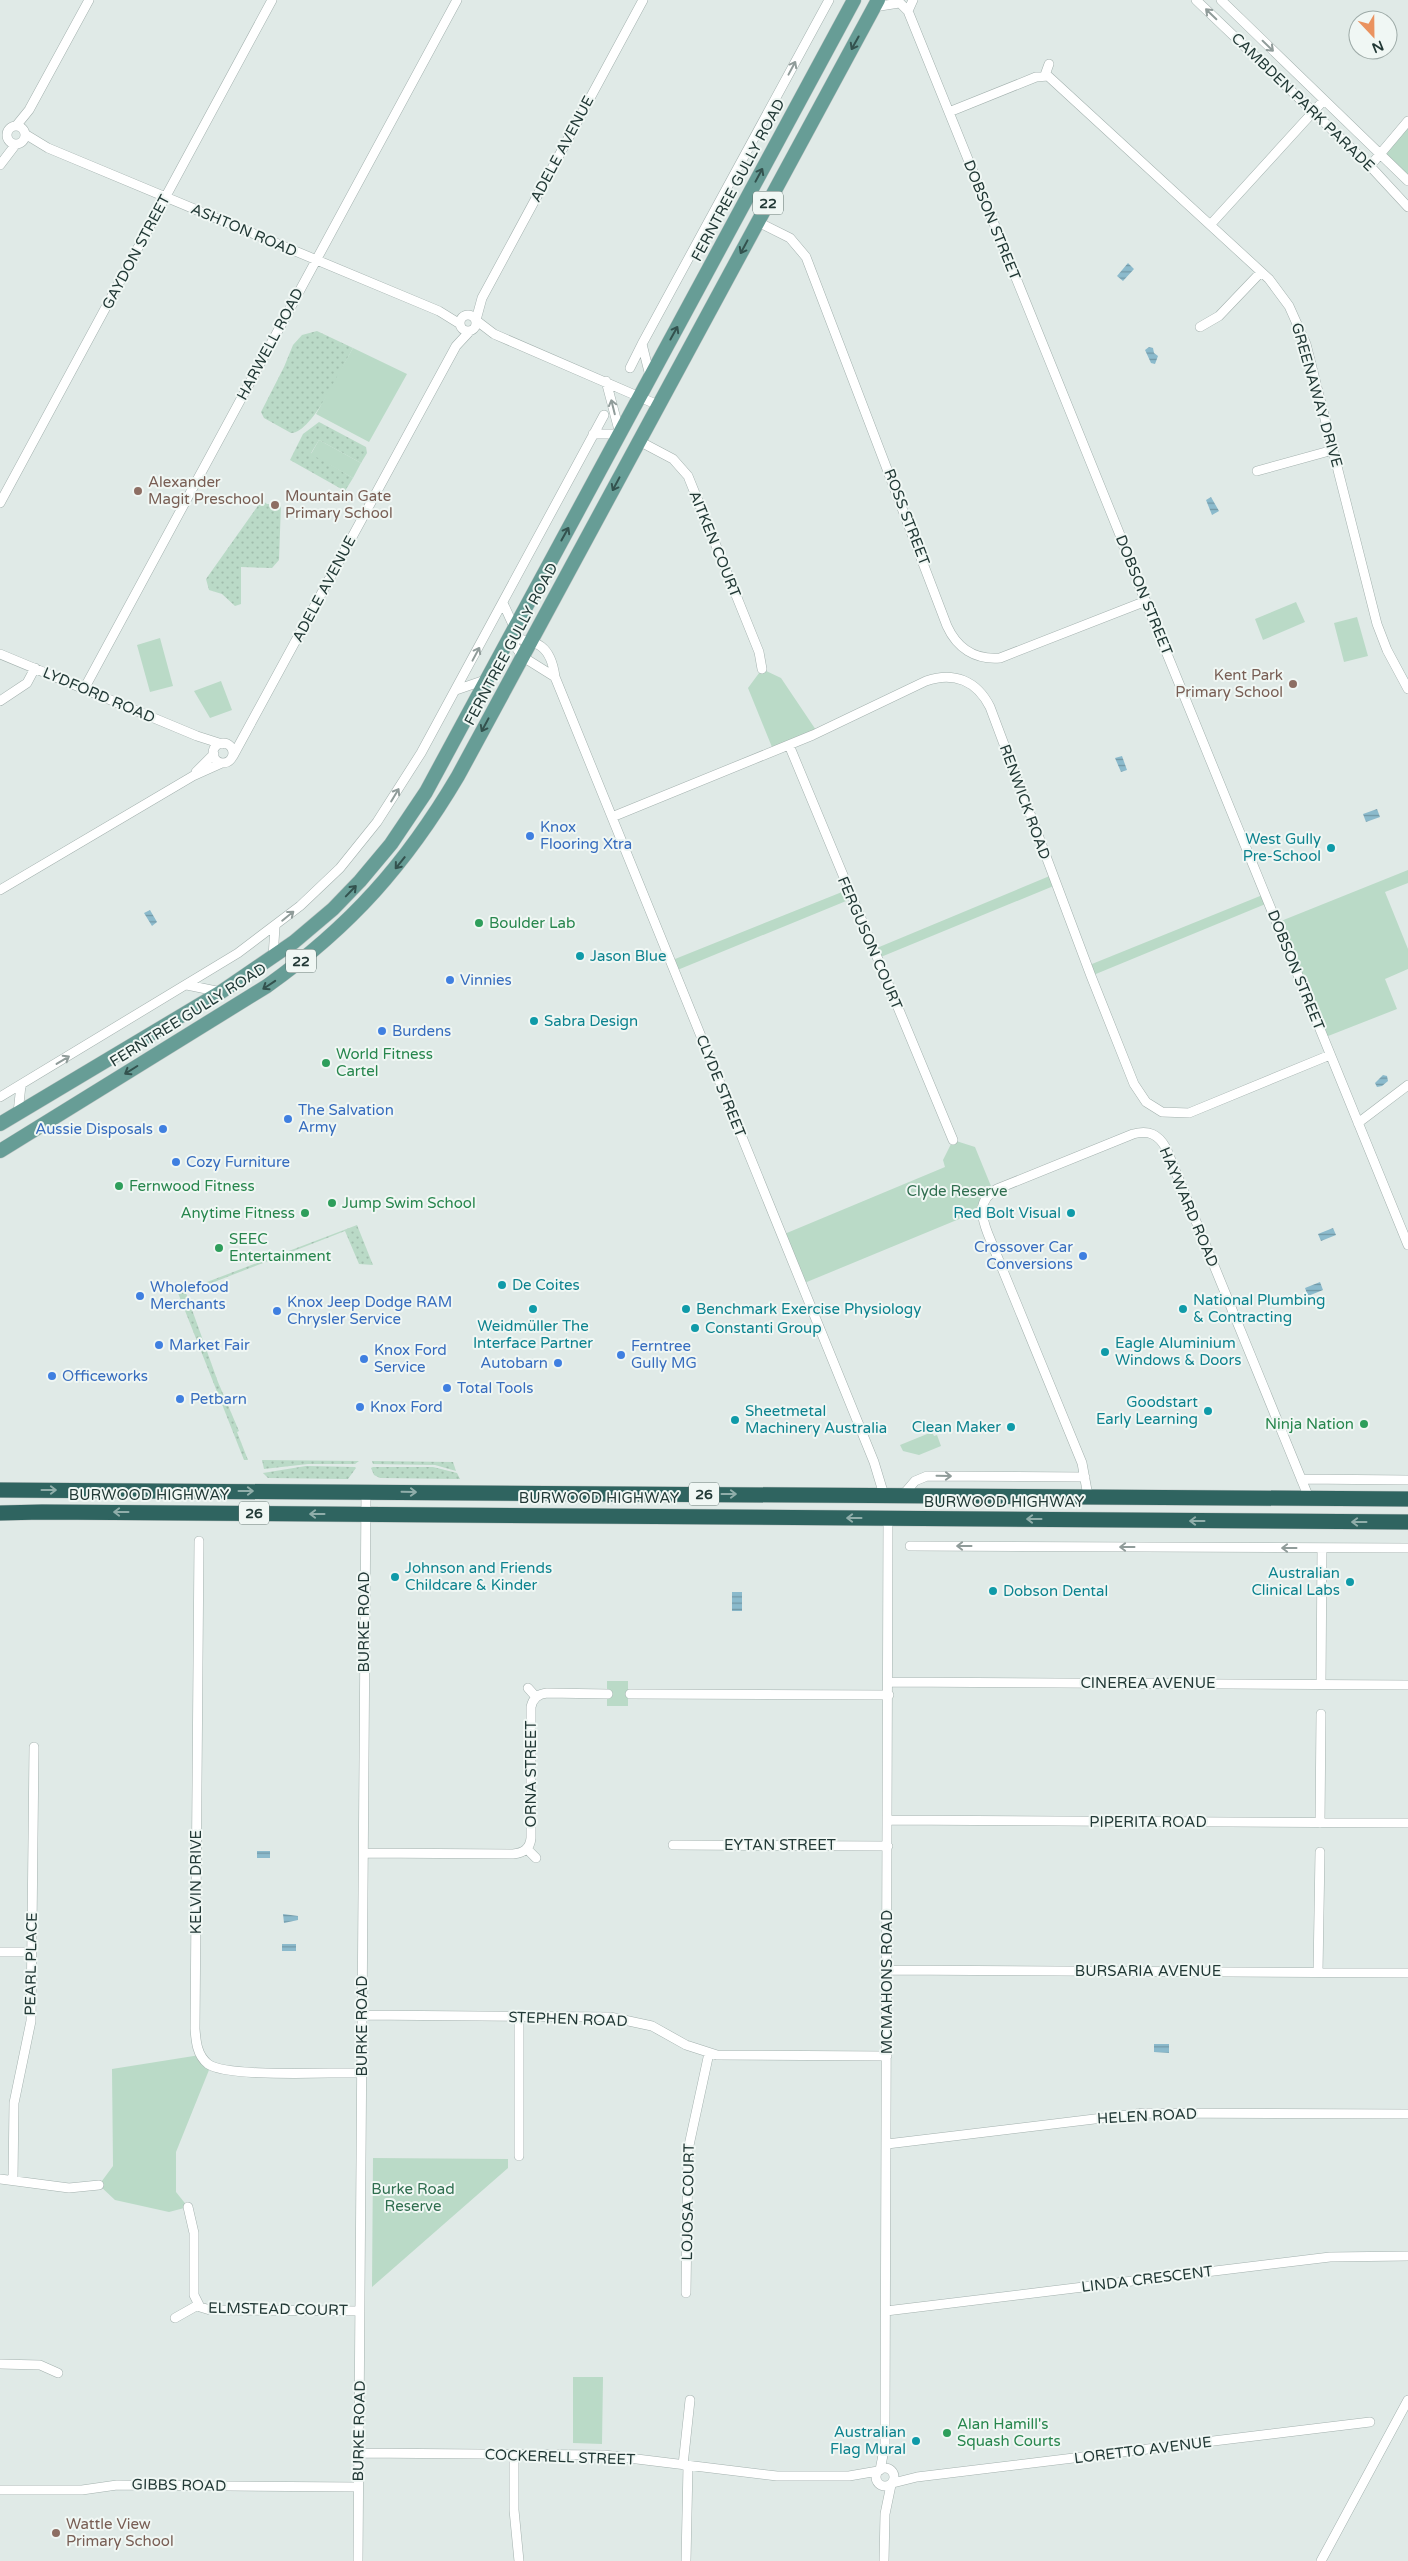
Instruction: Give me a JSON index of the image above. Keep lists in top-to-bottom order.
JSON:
{
  "streets": {
    "highway": ["26", "BURWOOD HIGHWAY"],
    "main road": ["FERNTREE GULLY ROAD", "22"],
    "street": [
      "CAMBDEN PARK PARADE",
      "ADELE AVENUE",
      "DOBSON STREET",
      "ASHTON ROAD",
      "GAYDON STREET",
      "HARWELL ROAD",
      "GREENAWAY DRIVE",
      "ROSS STREET",
      "AITKEN COURT",
      "LYDFORD ROAD",
      "RENWICK ROAD",
      "FERGUSON COURT",
      "CLYDE STREET",
      "HAYWARD ROAD",
      "BURKE ROAD",
      "CINEREA AVENUE",
      "ORNA STREET",
      "PIPERITA ROAD",
      "EYTAN STREET",
      "KELVIN DRIVE",
      "PEARL PLACE",
      "BURSARIA AVENUE",
      "MCMAHONS ROAD",
      "STEPHEN ROAD",
      "HELEN ROAD",
      "LOJOSA COURT",
      "LINDA CRESCENT",
      "ELMSTEAD COURT",
      "LORETTO AVENUE",
      "COCKERELL STREET",
      "GIBBS ROAD"
    ]
  },
  "crossings": [
    ["ADELE AVENUE", "ASHTON ROAD"],
    ["ADELE AVENUE", "LYDFORD ROAD"],
    ["FERNTREE GULLY ROAD", "DOBSON STREET"],
    ["FERNTREE GULLY ROAD", "ROSS STREET"],
    ["FERNTREE GULLY ROAD", "AITKEN COURT"],
    ["FERNTREE GULLY ROAD", "CLYDE STREET"],
    ["DOBSON STREET", "ROSS STREET"],
    ["DOBSON STREET", "RENWICK ROAD"],
    ["ASHTON ROAD", "GAYDON STREET"],
    ["ASHTON ROAD", "HARWELL ROAD"],
    ["HARWELL ROAD", "LYDFORD ROAD"],
    ["RENWICK ROAD", "FERGUSON COURT"],
    ["RENWICK ROAD", "CLYDE STREET"],
    ["CLYDE STREET", "BURWOOD HIGHWAY"],
    ["HAYWARD ROAD", "BURWOOD HIGHWAY"],
    ["BURWOOD HIGHWAY", "BURKE ROAD"],
    ["BURWOOD HIGHWAY", "MCMAHONS ROAD"],
    ["BURKE ROAD", "ORNA STREET"],
    ["BURKE ROAD", "KELVIN DRIVE"],
    ["BURKE ROAD", "STEPHEN ROAD"],
    ["BURKE ROAD", "ELMSTEAD COURT"],
    ["BURKE ROAD", "COCKERELL STREET"],
    ["BURKE ROAD", "GIBBS ROAD"],
    ["CINEREA AVENUE", "MCMAHONS ROAD"],
    ["PIPERITA ROAD", "MCMAHONS ROAD"],
    ["EYTAN STREET", "MCMAHONS ROAD"],
    ["BURSARIA AVENUE", "MCMAHONS ROAD"],
    ["MCMAHONS ROAD", "STEPHEN ROAD"],
    ["MCMAHONS ROAD", "HELEN ROAD"],
    ["MCMAHONS ROAD", "LINDA CRESCENT"],
    ["MCMAHONS ROAD", "LORETTO AVENUE"],
    ["MCMAHONS ROAD", "COCKERELL STREET"],
    ["STEPHEN ROAD", "LOJOSA COURT"],
    ["LORETTO AVENUE", "COCKERELL STREET"]
  ],
  "parks": ["Clyde Reserve", "Burke Road Reserve"],
  "places": [
    "Alexander Magit Preschool",
    "Mountain Gate Primary School",
    "Kent Park Primary School",
    "Knox Flooring Xtra",
    "West Gully Pre-School",
    "Boulder Lab",
    "Jason Blue",
    "Vinnies",
    "Sabra Design",
    "Burdens",
    "World Fitness Cartel",
    "The Salvation Army",
    "Aussie Disposals",
    "Cozy Furniture",
    "Fernwood Fitness",
    "Jump Swim School",
    "Anytime Fitness",
    "Red Bolt Visual",
    "SEEC Entertainment",
    "Crossover Car Conversions",
    "De Coites",
    "Wholefood Merchants",
    "Weidmüller The Interface Partner",
    "Benchmark Exercise Physiology",
    "National Plumbing & Contracting",
    "Knox Jeep Dodge RAM Chrysler Service",
    "Constanti Group",
    "Market Fair",
    "Eagle Aluminium Windows & Doors",
    "Ferntree Gully MG",
    "Knox Ford Service",
    "Autobarn",
    "Officeworks",
    "Total Tools",
    "Petbarn",
    "Knox Ford",
    "Goodstart Early Learning",
    "Sheetmetal Machinery Australia",
    "Ninja Nation",
    "Clean Maker",
    "Johnson and Friends Childcare & Kinder",
    "Australian Clinical Labs",
    "Dobson Dental",
    "Alan Hamill's Squash Courts",
    "Australian Flag Mural",
    "Wattle View Primary School"
  ],
  "north": "bottom"
}
